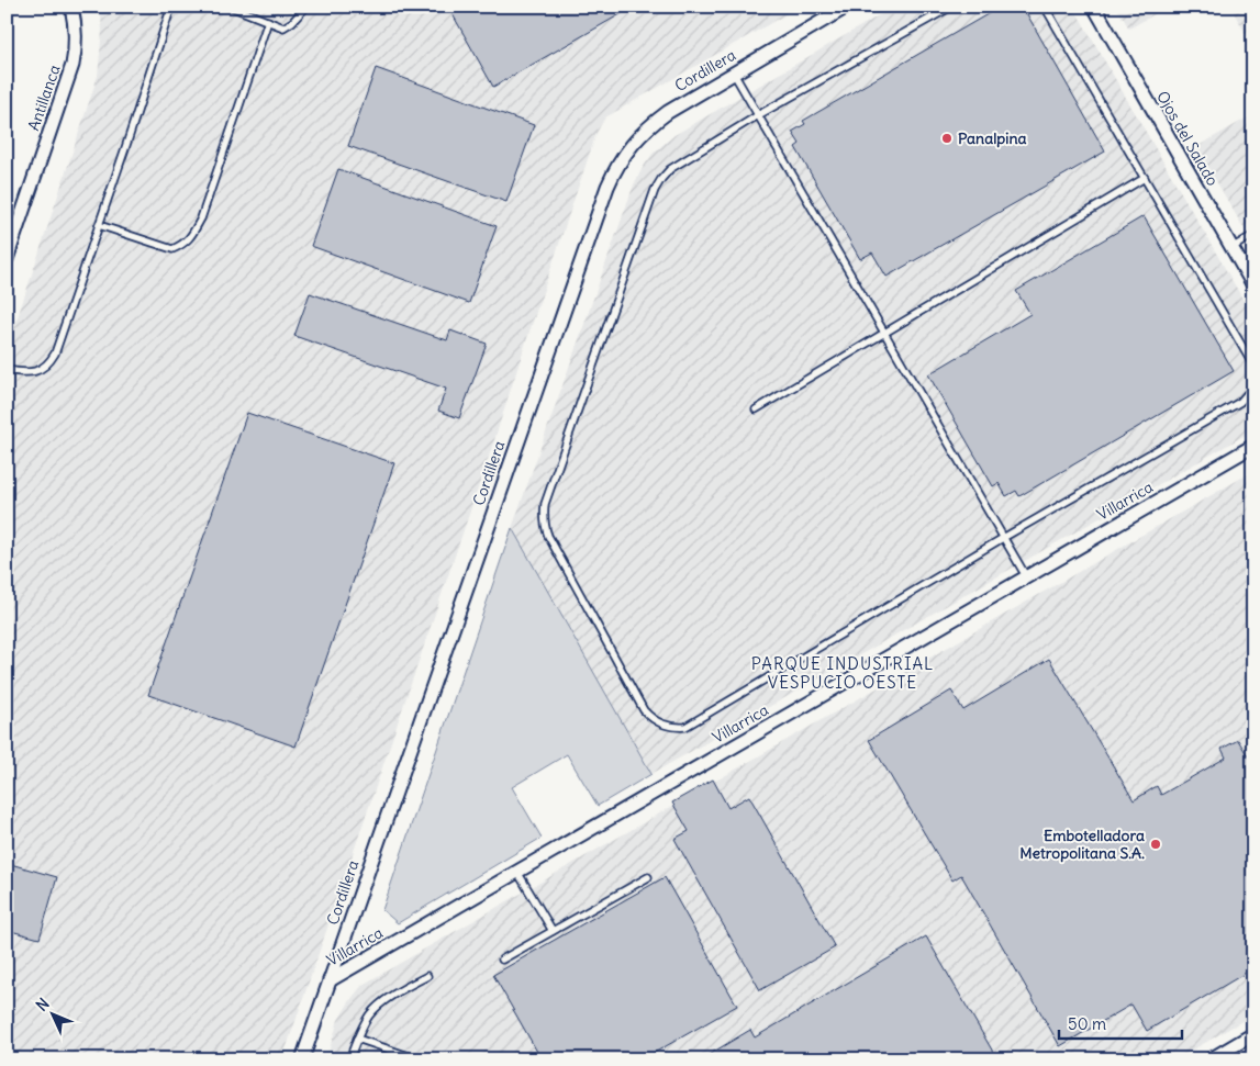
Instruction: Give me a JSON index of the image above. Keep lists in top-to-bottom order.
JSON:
{
  "streets": {
    "street": [
      "Cordillera",
      "Antillanca",
      "Ojos del Salado",
      "Villarrica"
    ]
  },
  "crossings": [
    ["Cordillera", "Villarrica"]
  ],
  "districts": ["PARQUE INDUSTRIAL VESPUCIO OESTE"],
  "places": ["Panalpina", "Embotelladora Metropolitana S.A."],
  "scale_bar": "50 m",
  "north": "top left"
}
